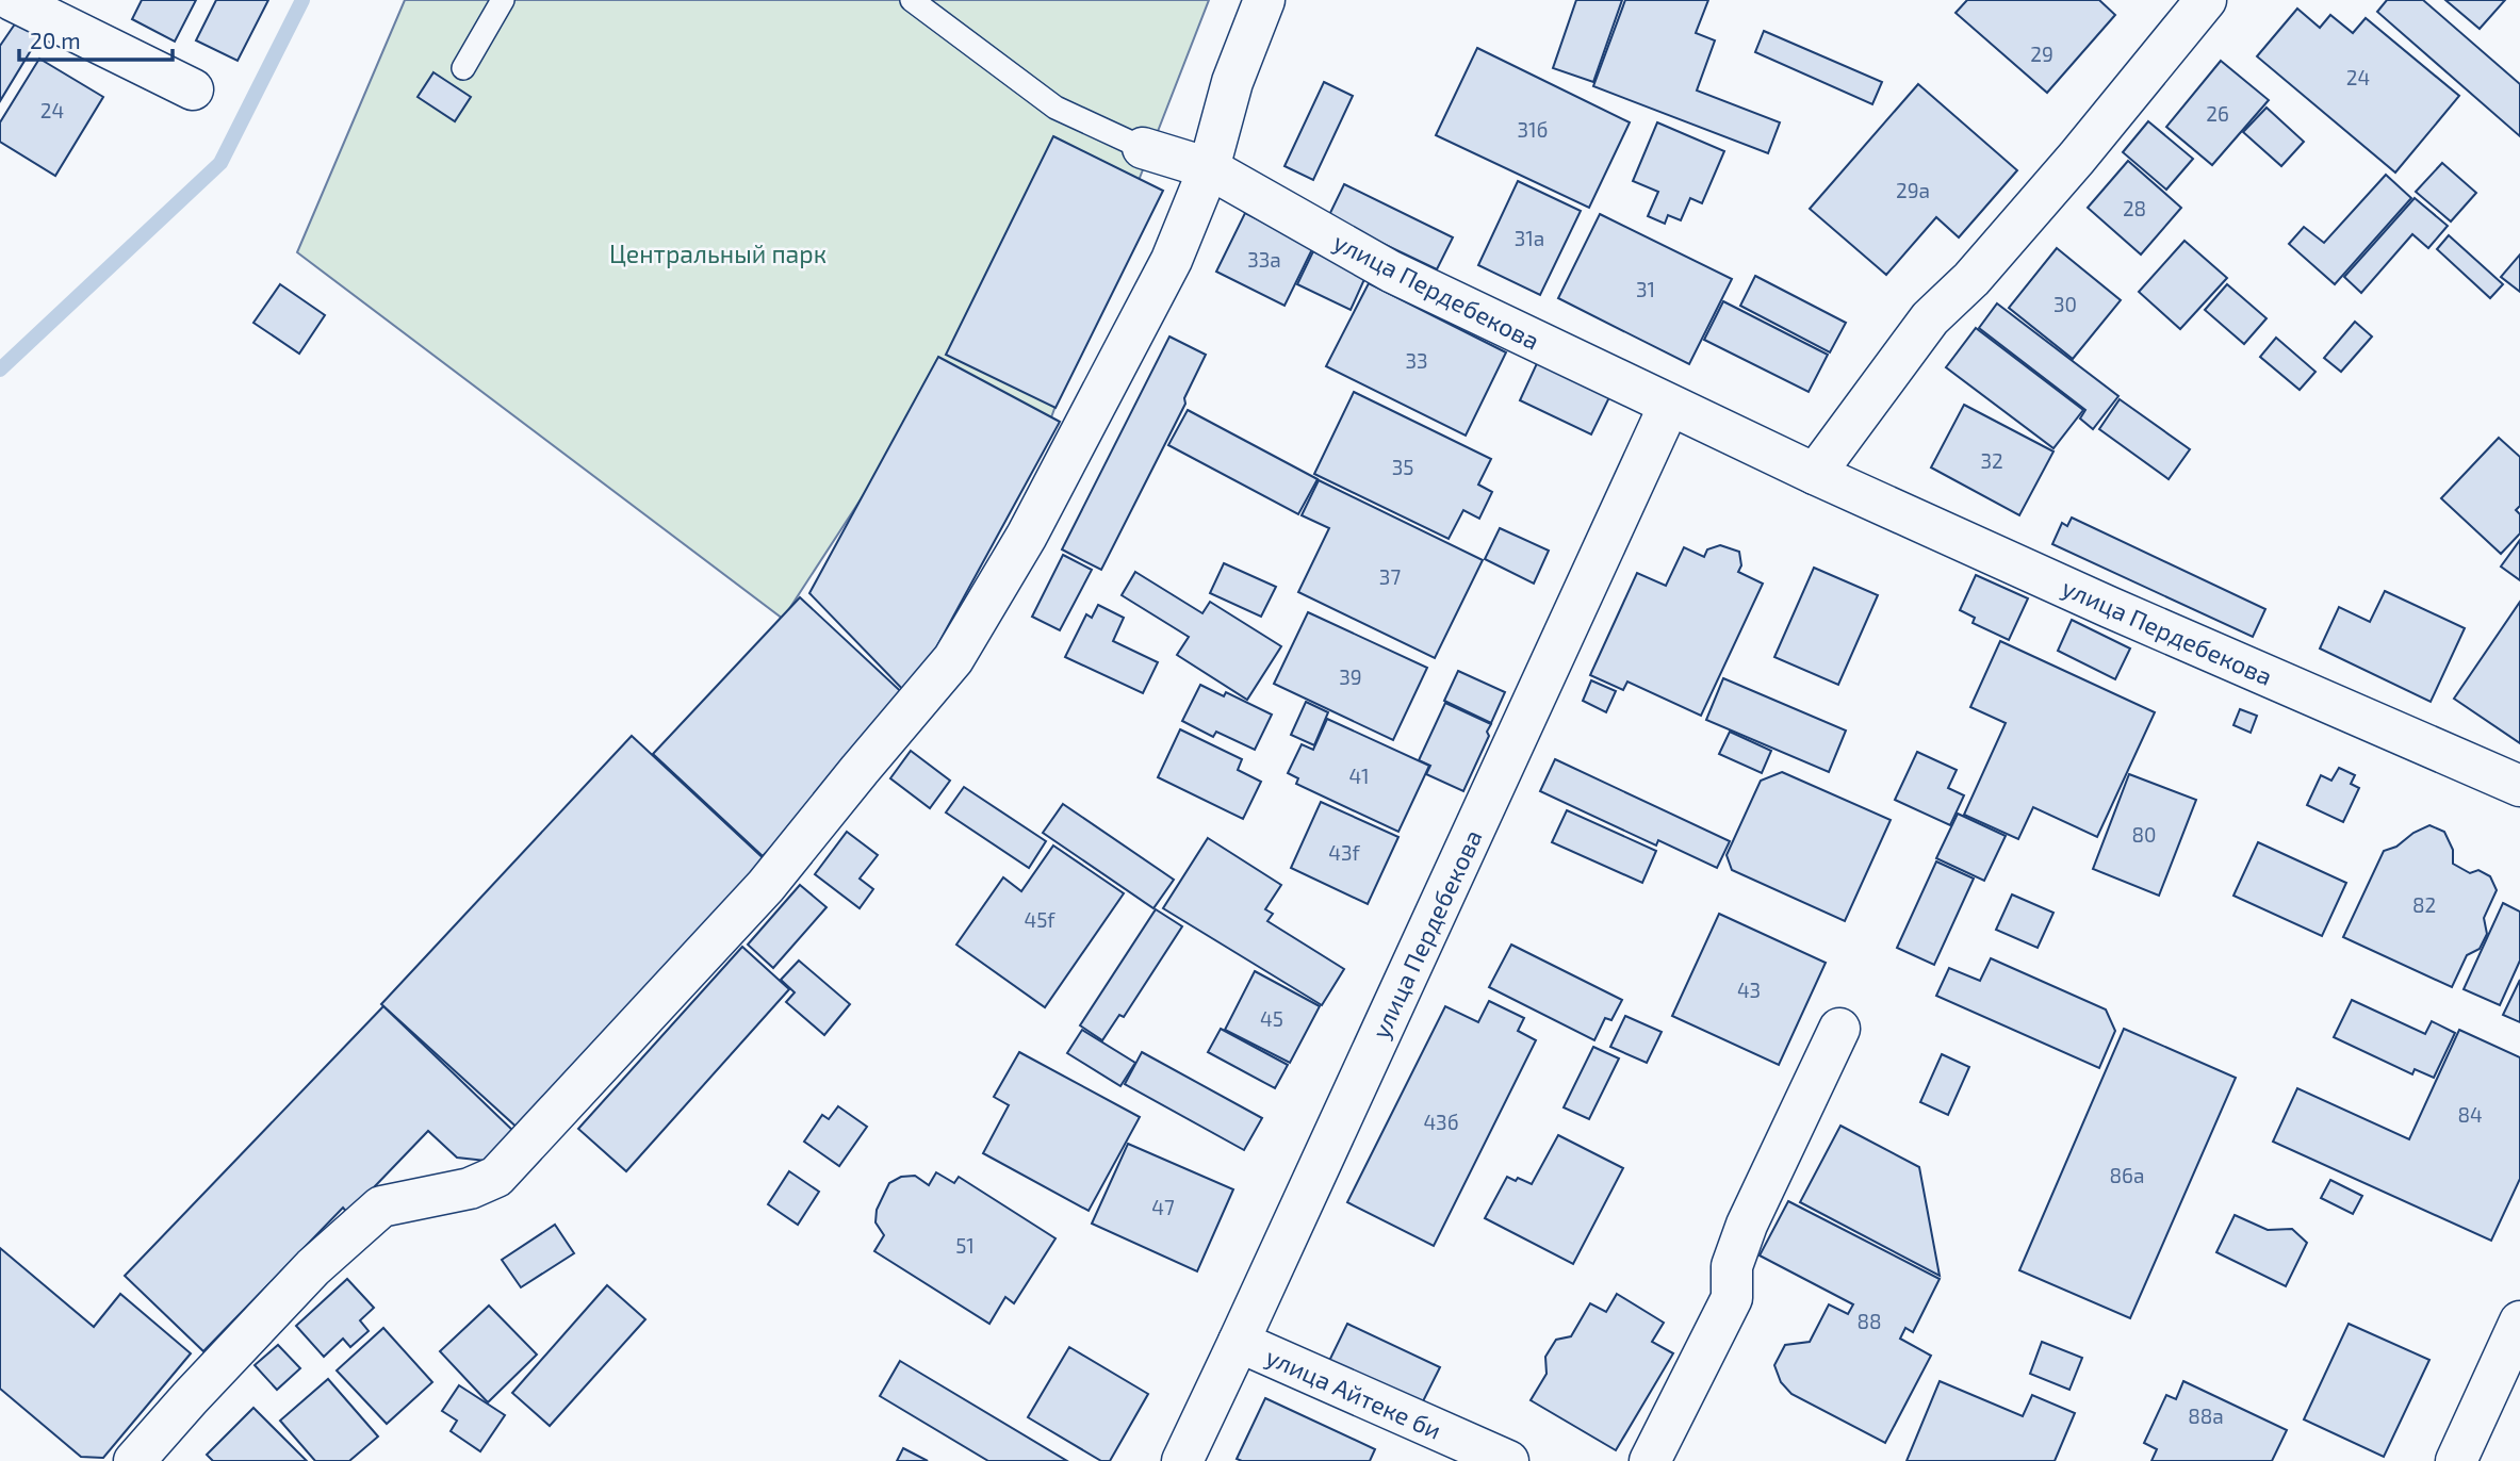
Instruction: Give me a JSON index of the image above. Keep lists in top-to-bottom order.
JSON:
{
  "streets": {
    "street": ["улица Пердебекова", "улица Айтеке би"]
  },
  "crossings": [
    ["улица Пердебекова", "улица Айтеке би"]
  ],
  "parks": ["Центральный парк"],
  "house_numbers": [
    "29",
    "24",
    "24",
    "26",
    "31б",
    "29а",
    "28",
    "31а",
    "33а",
    "31",
    "30",
    "33",
    "32",
    "35",
    "37",
    "39",
    "41",
    "80",
    "43f",
    "82",
    "45f",
    "43",
    "45",
    "84",
    "43б",
    "86а",
    "47",
    "51",
    "88",
    "88а"
  ],
  "scale_bar": "20 m"
}
